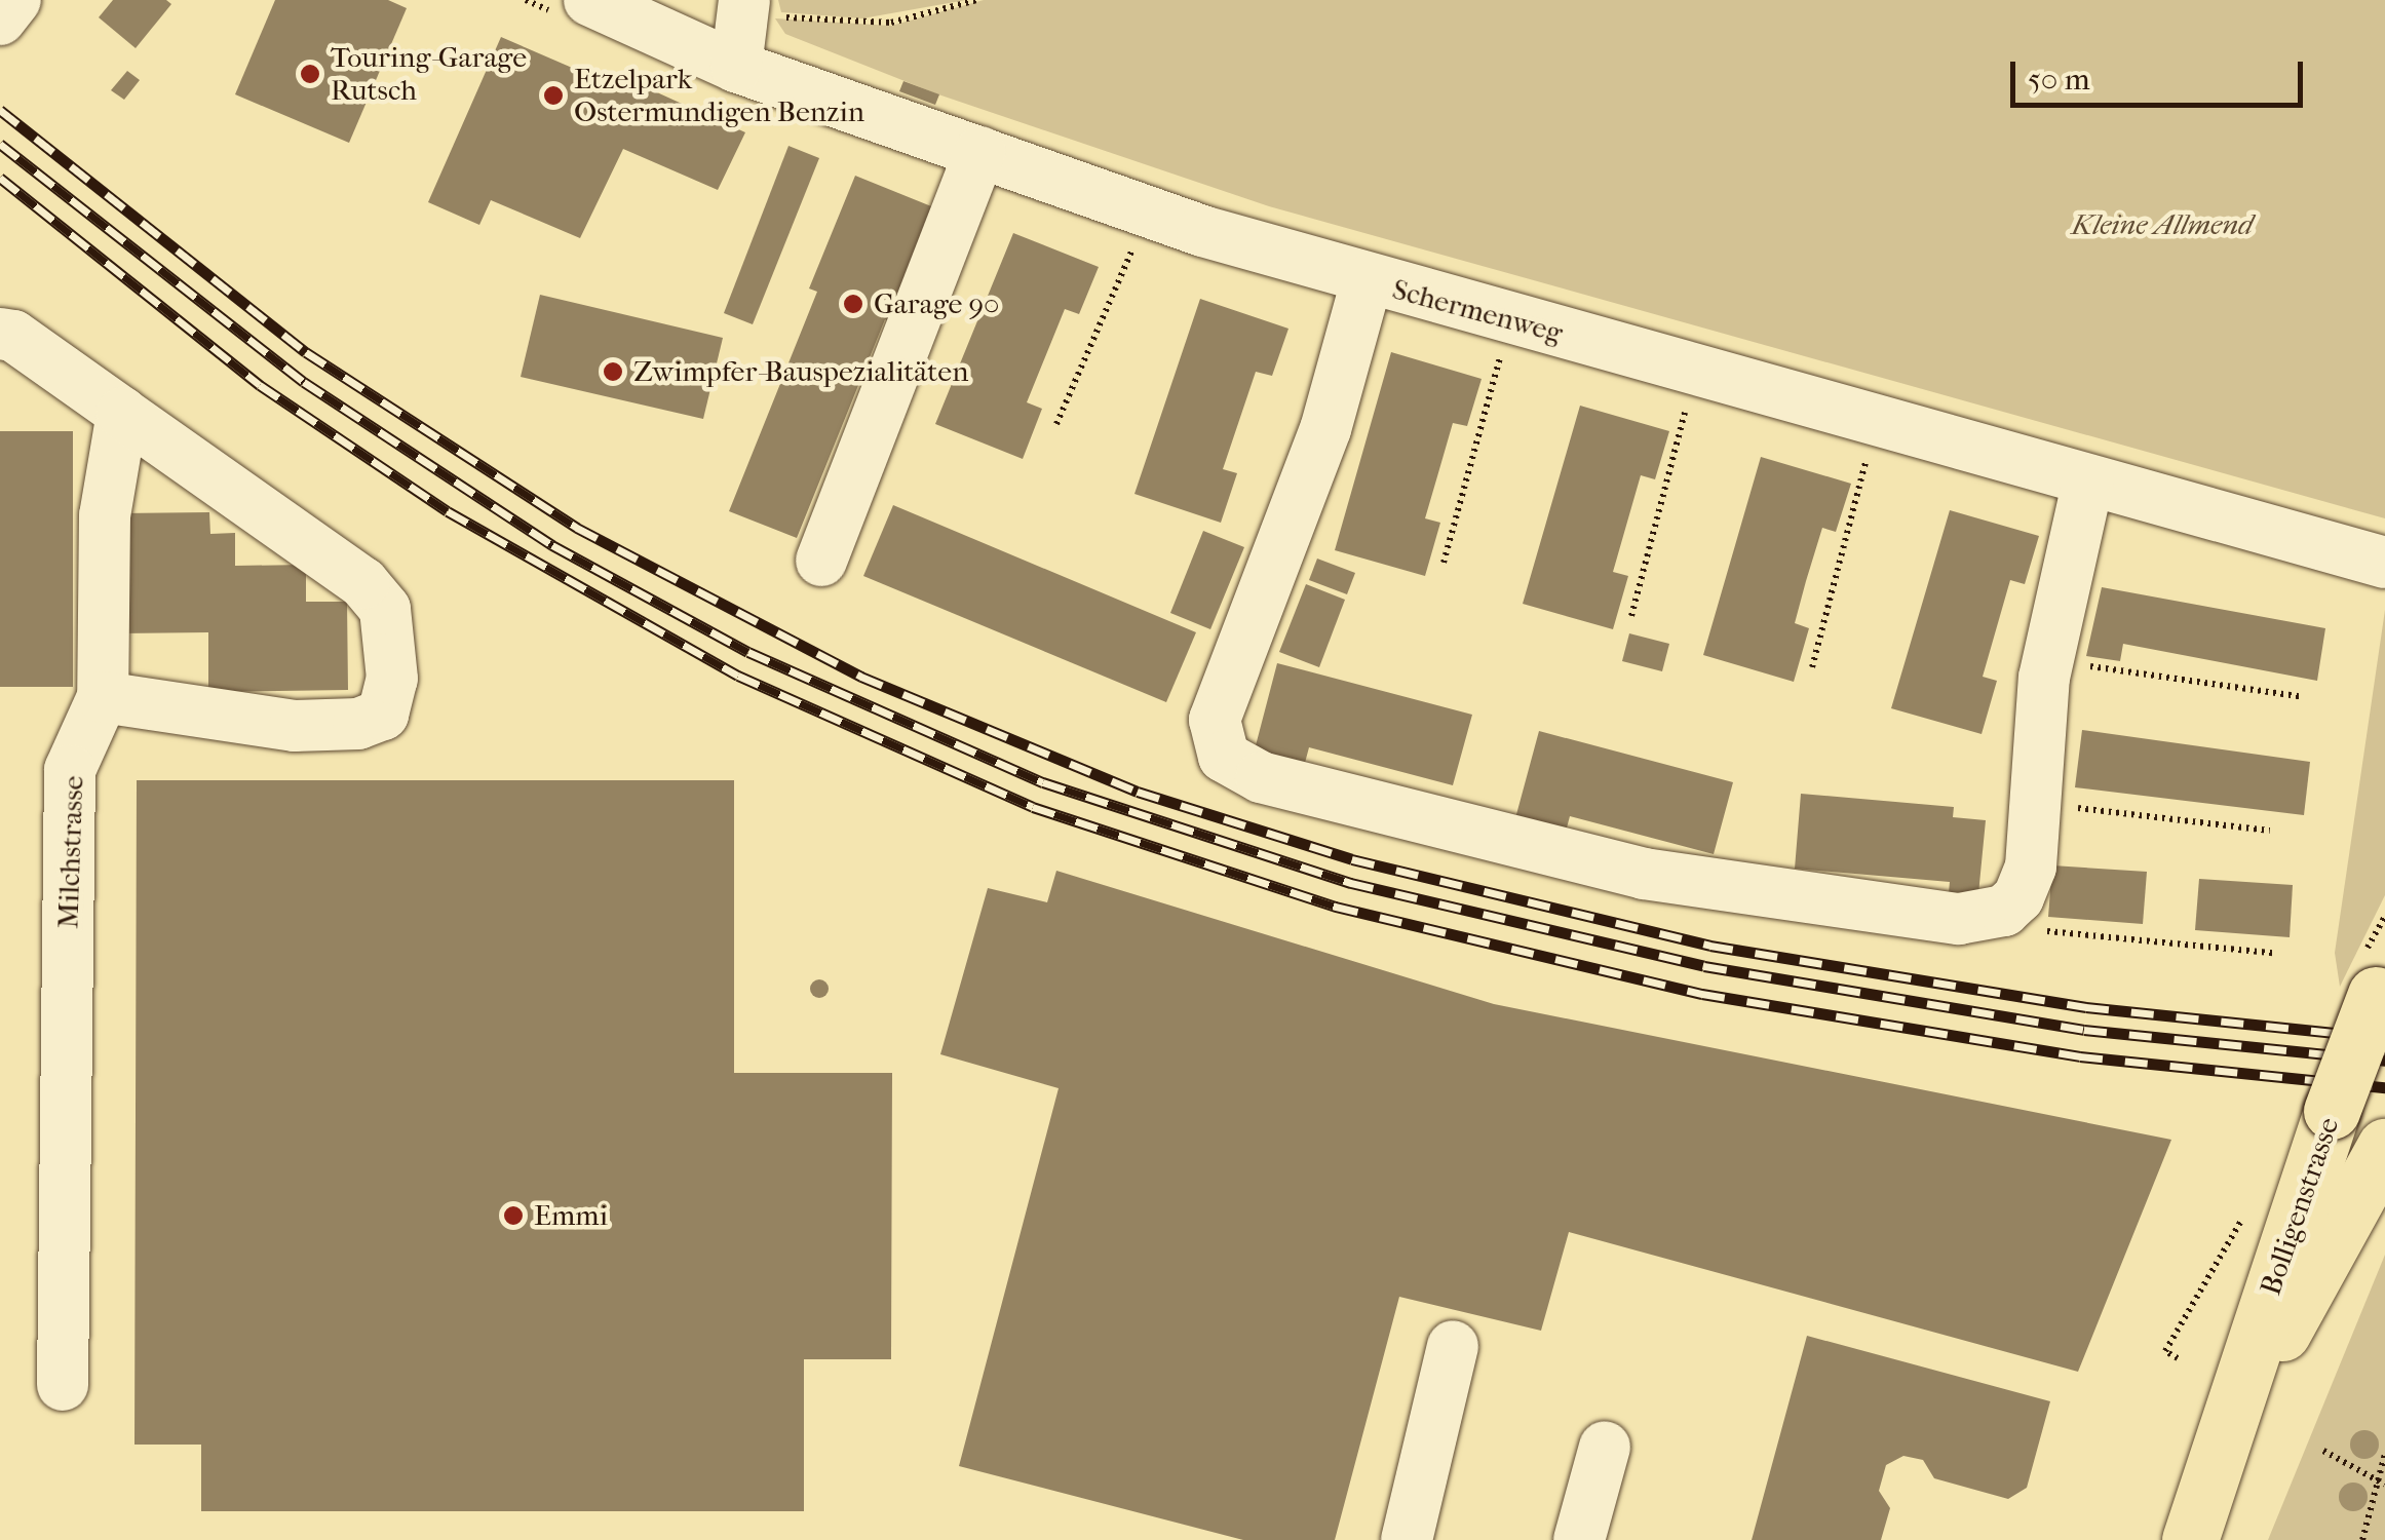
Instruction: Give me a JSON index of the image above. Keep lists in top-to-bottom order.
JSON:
{
  "streets": {
    "main road": ["Bolligenstrasse"],
    "street": ["Schermenweg", "Milchstrasse"]
  },
  "parks": ["Kleine Allmend"],
  "places": [
    "Touring-Garage Rutsch",
    "Etzelpark Ostermundigen Benzin",
    "Garage 90",
    "Zwimpfer-Bauspezialitäten",
    "Emmi"
  ],
  "scale_bar": "50 m"
}
